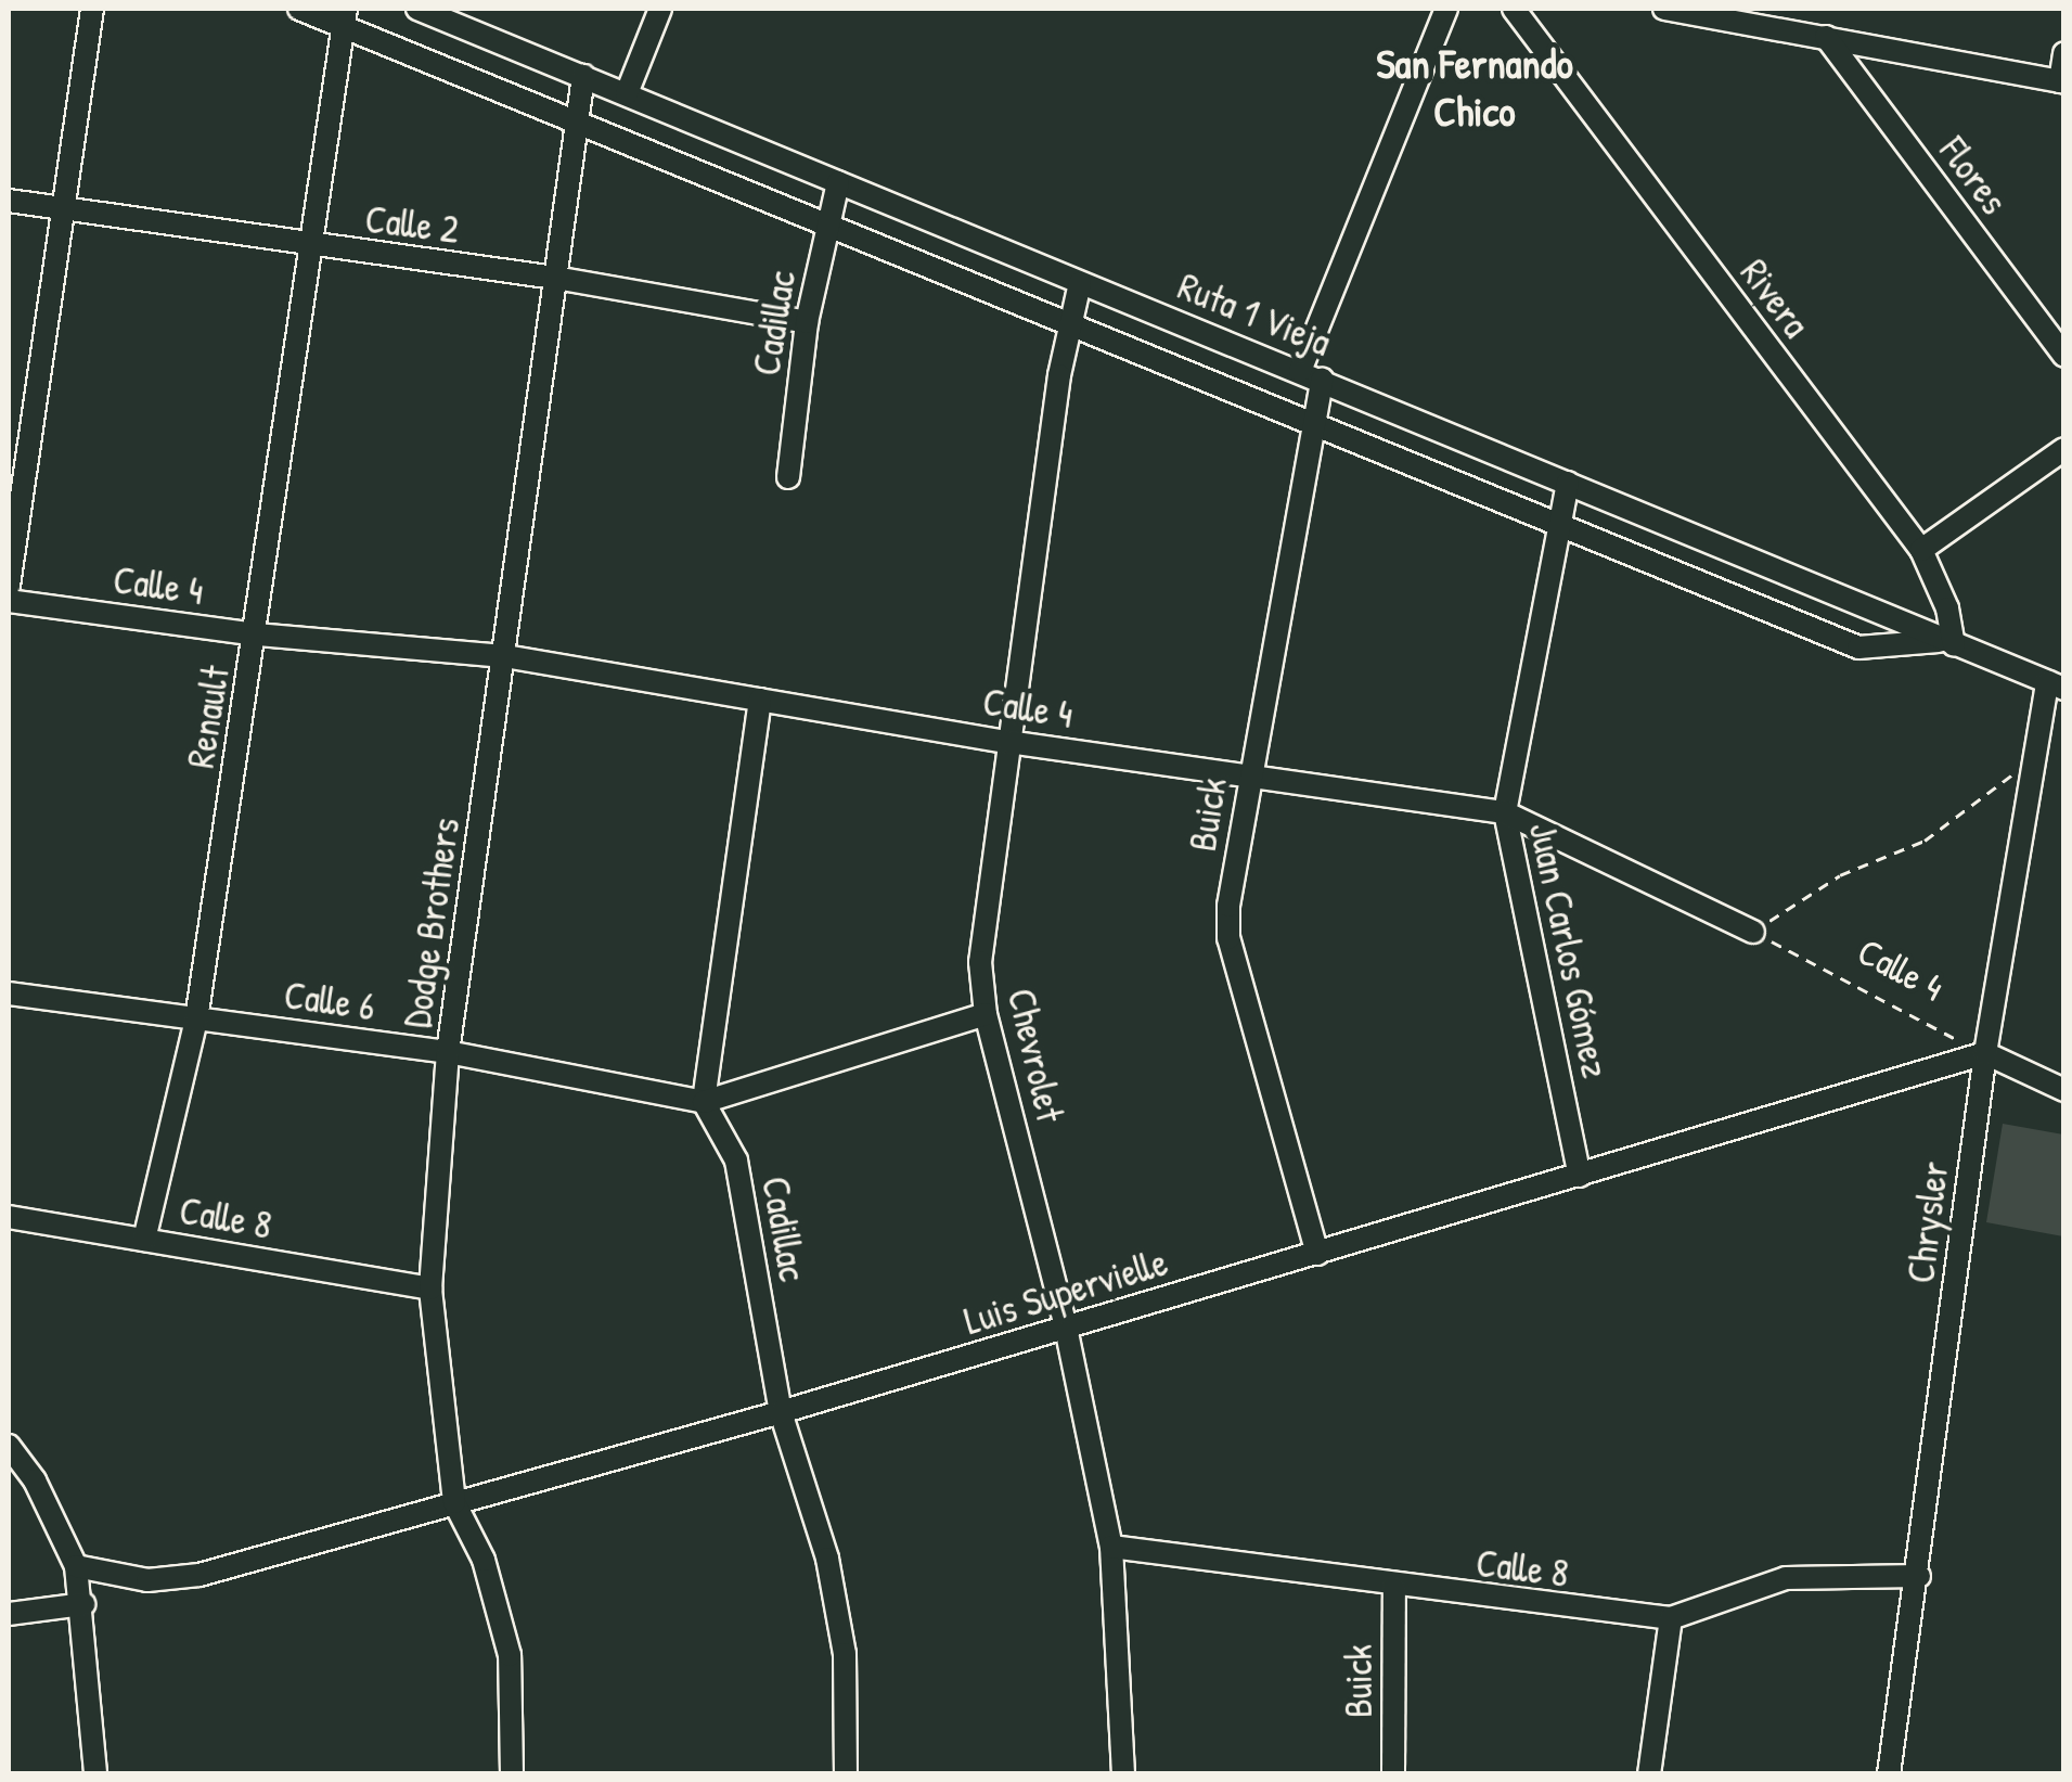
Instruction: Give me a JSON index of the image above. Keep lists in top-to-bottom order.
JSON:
{
  "streets": {
    "street": [
      "Flores",
      "Calle 2",
      "Rivera",
      "Ruta 1 Vieja",
      "Cadillac",
      "Calle 4",
      "Renault",
      "Buick",
      "Dodge Brothers",
      "Juan Carlos Gómez",
      "Calle 6",
      "Chevrolet",
      "Calle 8",
      "Chrysler",
      "Luis Supervielle"
    ]
  },
  "crossings": [
    ["Calle 2", "Cadillac"],
    ["Calle 2", "Renault"],
    ["Calle 2", "Dodge Brothers"],
    ["Rivera", "Ruta 1 Vieja"],
    ["Ruta 1 Vieja", "Cadillac"],
    ["Ruta 1 Vieja", "Buick"],
    ["Ruta 1 Vieja", "Dodge Brothers"],
    ["Ruta 1 Vieja", "Juan Carlos Gómez"],
    ["Ruta 1 Vieja", "Chevrolet"],
    ["Ruta 1 Vieja", "Chrysler"],
    ["Cadillac", "Calle 6"],
    ["Cadillac", "Luis Supervielle"],
    ["Calle 4", "Renault"],
    ["Calle 4", "Buick"],
    ["Calle 4", "Dodge Brothers"],
    ["Calle 4", "Juan Carlos Gómez"],
    ["Calle 4", "Chevrolet"],
    ["Calle 4", "Chrysler"],
    ["Calle 4", "Luis Supervielle"],
    ["Renault", "Calle 6"],
    ["Renault", "Calle 8"],
    ["Buick", "Calle 8"],
    ["Buick", "Luis Supervielle"],
    ["Dodge Brothers", "Calle 6"],
    ["Dodge Brothers", "Calle 8"],
    ["Dodge Brothers", "Luis Supervielle"],
    ["Juan Carlos Gómez", "Luis Supervielle"],
    ["Chevrolet", "Calle 8"],
    ["Chevrolet", "Luis Supervielle"],
    ["Calle 8", "Chrysler"],
    ["Chrysler", "Luis Supervielle"]
  ],
  "districts": ["San Fernando Chico"]
}
